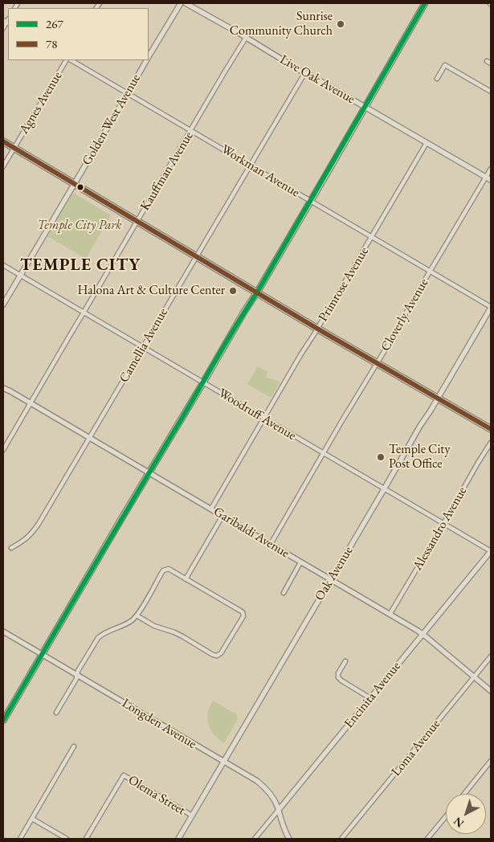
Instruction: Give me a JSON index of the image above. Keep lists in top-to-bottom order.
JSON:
{
  "streets": {
    "street": [
      "Live Oak Avenue",
      "Agnes Avenue",
      "Golden West Avenue",
      "Kauffman Avenue",
      "Workman Avenue",
      "Primrose Avenue",
      "Cloverly Avenue",
      "Camellia Avenue",
      "Woodruff Avenue",
      "Alessandro Avenue",
      "Garibaldi Avenue",
      "Oak Avenue",
      "Encinita Avenue",
      "Longden Avenue",
      "Loma Avenue",
      "Olema Street"
    ]
  },
  "crossings": [
    ["Live Oak Avenue", "Kauffman Avenue"],
    ["Live Oak Avenue", "Primrose Avenue"],
    ["Live Oak Avenue", "Cloverly Avenue"],
    ["Live Oak Avenue", "Camellia Avenue"],
    ["Golden West Avenue", "Workman Avenue"],
    ["Golden West Avenue", "Woodruff Avenue"],
    ["Kauffman Avenue", "Workman Avenue"],
    ["Kauffman Avenue", "Woodruff Avenue"],
    ["Kauffman Avenue", "Garibaldi Avenue"],
    ["Workman Avenue", "Primrose Avenue"],
    ["Workman Avenue", "Cloverly Avenue"],
    ["Workman Avenue", "Camellia Avenue"],
    ["Workman Avenue", "Oak Avenue"],
    ["Primrose Avenue", "Woodruff Avenue"],
    ["Primrose Avenue", "Garibaldi Avenue"],
    ["Cloverly Avenue", "Woodruff Avenue"],
    ["Cloverly Avenue", "Garibaldi Avenue"],
    ["Camellia Avenue", "Woodruff Avenue"],
    ["Camellia Avenue", "Garibaldi Avenue"],
    ["Woodruff Avenue", "Alessandro Avenue"],
    ["Woodruff Avenue", "Oak Avenue"],
    ["Woodruff Avenue", "Encinita Avenue"],
    ["Alessandro Avenue", "Garibaldi Avenue"],
    ["Garibaldi Avenue", "Oak Avenue"],
    ["Garibaldi Avenue", "Encinita Avenue"],
    ["Garibaldi Avenue", "Loma Avenue"],
    ["Oak Avenue", "Longden Avenue"],
    ["Oak Avenue", "Olema Street"],
    ["Encinita Avenue", "Longden Avenue"]
  ],
  "districts": ["TEMPLE CITY"],
  "parks": ["Temple City Park"],
  "places": ["Sunrise Community Church", "Halona Art & Culture Center", "Temple City Post Office"],
  "lines": ["transit line 267", "transit line 78"],
  "legend": ["267", "78"],
  "north": "bottom left"
}
